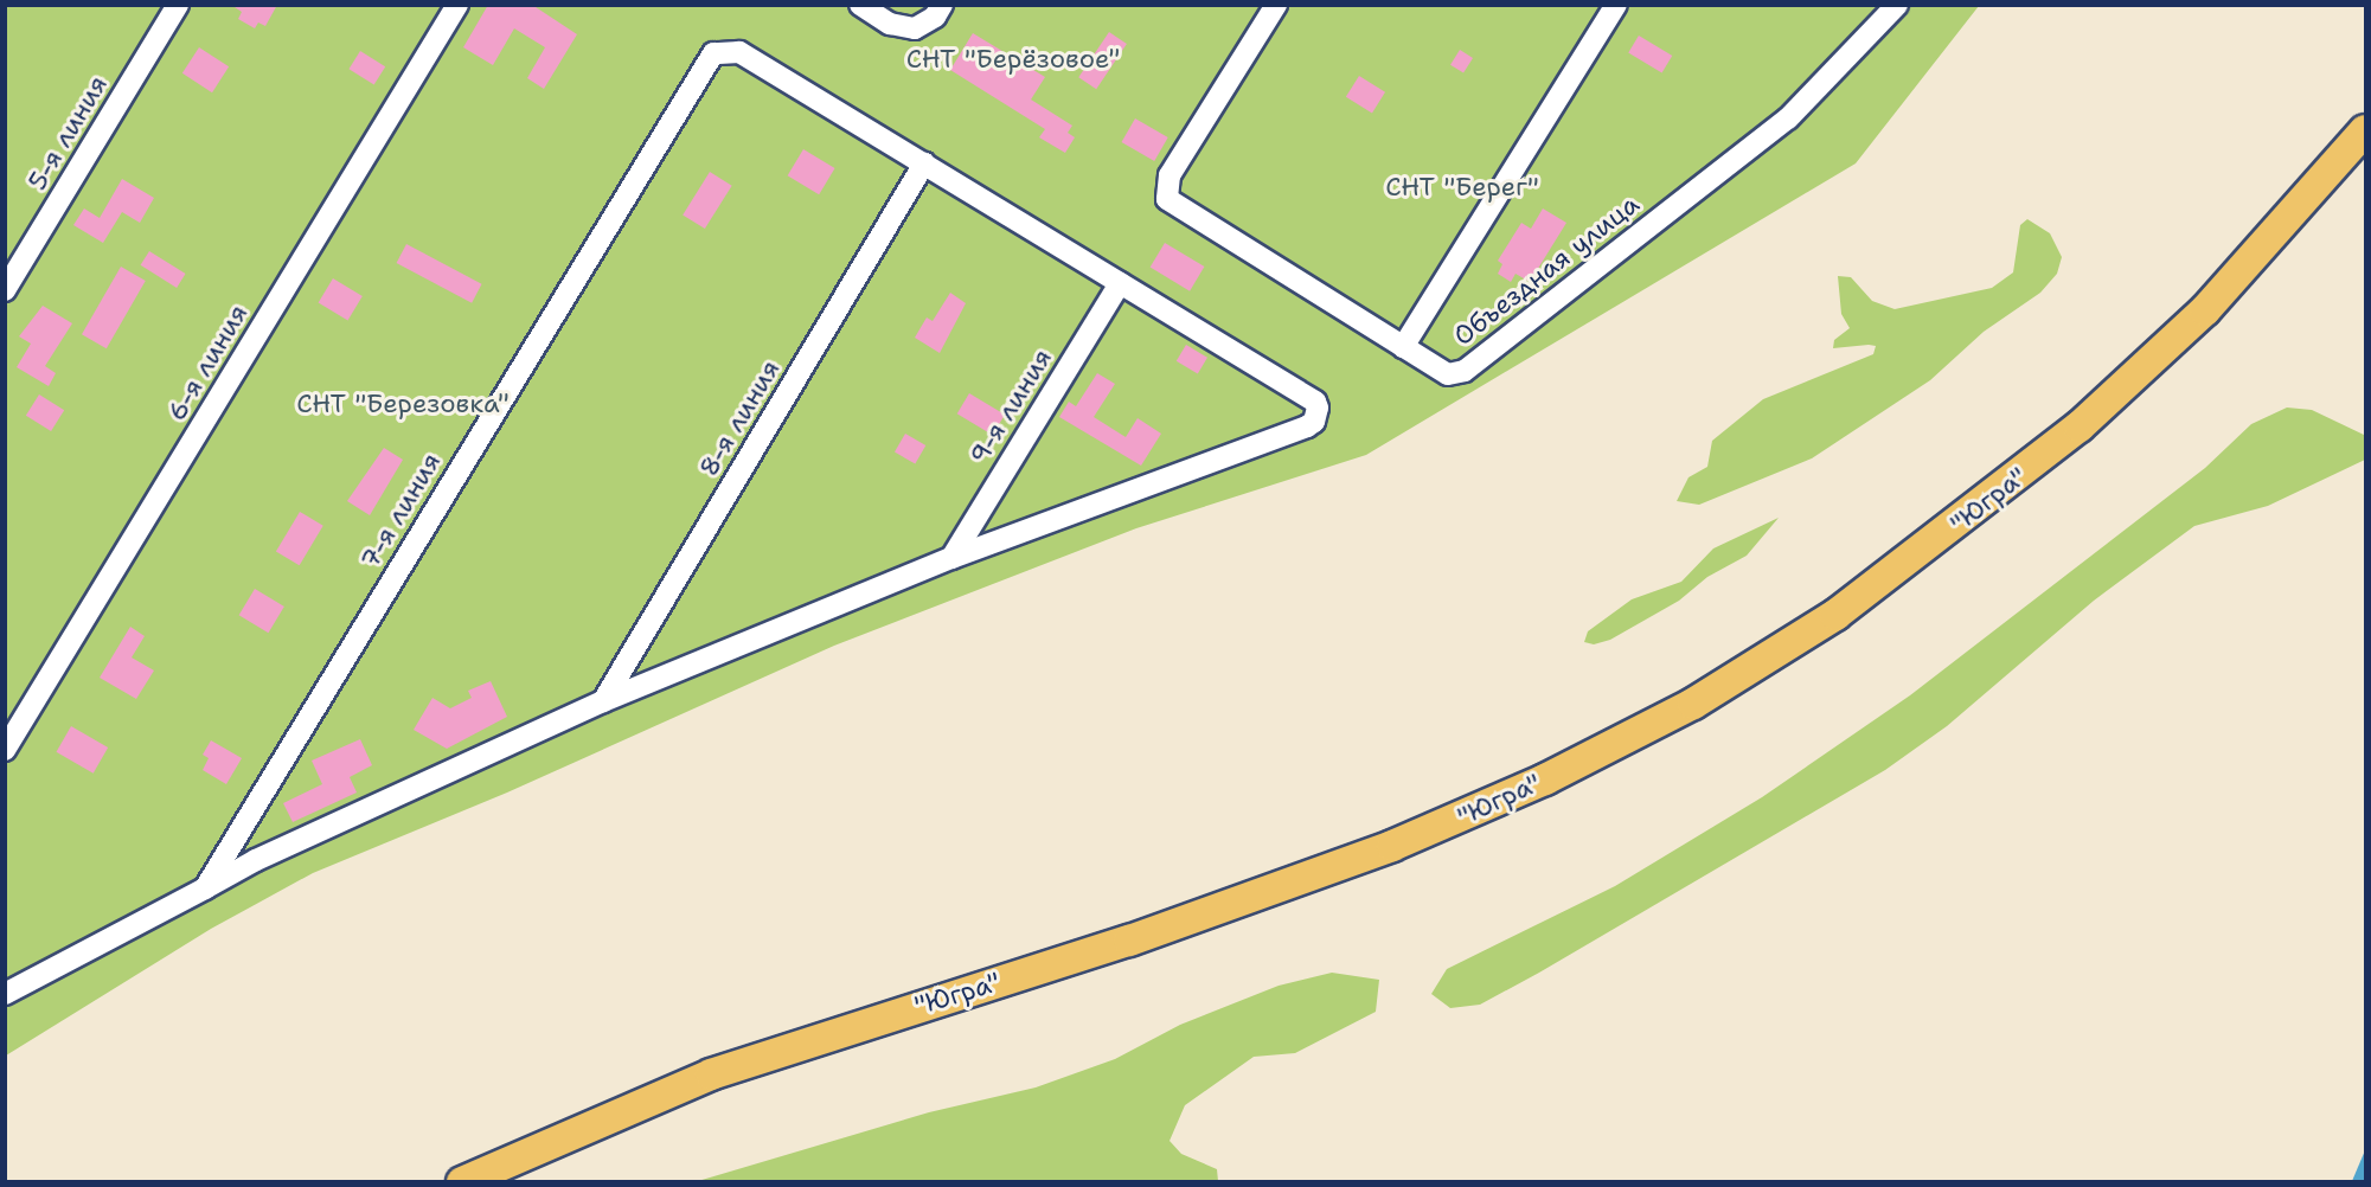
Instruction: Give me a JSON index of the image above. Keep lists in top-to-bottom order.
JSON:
{
  "streets": {
    "highway": ["\"Югра\""],
    "street": [
      "5-я линия",
      "Объездная улица",
      "6-я линия",
      "9-я линия",
      "8-я линия",
      "7-я линия"
    ]
  },
  "crossings": [
    ["8-я линия", "7-я линия"]
  ],
  "parks": ["СНТ \"Берёзовое\"", "СНТ \"Берег\"", "СНТ \"Березовка\""]
}
